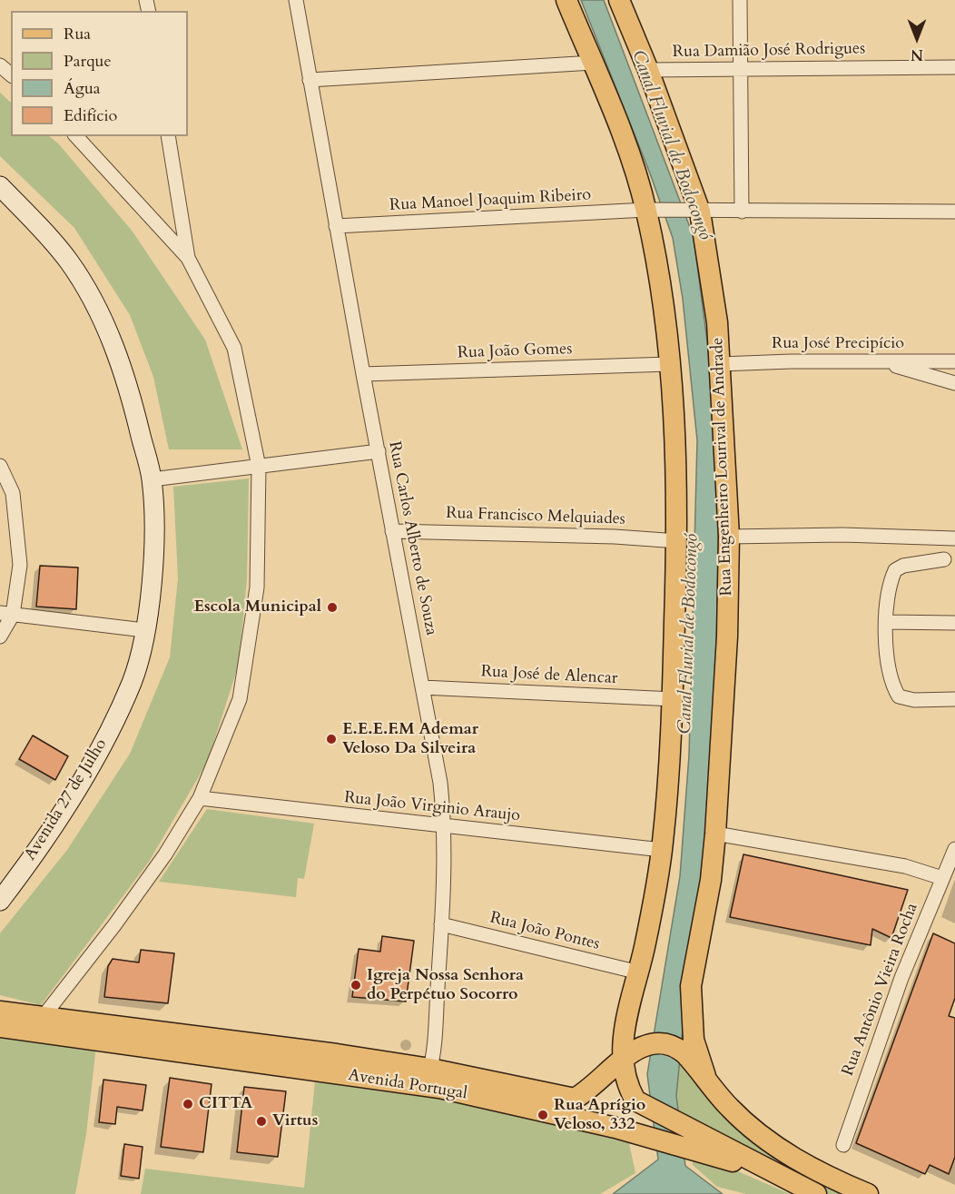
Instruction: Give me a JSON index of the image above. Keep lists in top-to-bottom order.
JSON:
{
  "streets": {
    "main road": ["Rua Engenheiro Lourival de Andrade", "Avenida 27 de Julho", "Avenida Portugal"],
    "street": [
      "Rua Damião José Rodrigues",
      "Rua Manoel Joaquim Ribeiro",
      "Rua José Precipício",
      "Rua João Gomes",
      "Rua Francisco Melquiades",
      "Rua Carlos Alberto de Souza",
      "Rua José de Alencar",
      "Rua João Virginio Araujo",
      "Rua João Pontes",
      "Rua Antônio Vieira Rocha"
    ]
  },
  "crossings": [
    ["Rua Damião José Rodrigues", "Rua Engenheiro Lourival de Andrade"],
    ["Rua Manoel Joaquim Ribeiro", "Rua Engenheiro Lourival de Andrade"],
    ["Rua Manoel Joaquim Ribeiro", "Rua Carlos Alberto de Souza"],
    ["Rua José Precipício", "Rua Engenheiro Lourival de Andrade"],
    ["Rua João Gomes", "Rua Carlos Alberto de Souza"],
    ["Rua Engenheiro Lourival de Andrade", "Avenida Portugal"],
    ["Rua Francisco Melquiades", "Rua Carlos Alberto de Souza"],
    ["Rua Carlos Alberto de Souza", "Rua José de Alencar"],
    ["Rua Carlos Alberto de Souza", "Rua João Virginio Araujo"],
    ["Rua Carlos Alberto de Souza", "Rua João Pontes"],
    ["Rua Carlos Alberto de Souza", "Avenida Portugal"]
  ],
  "water": ["Canal Fluvial de Bodocongó"],
  "places": [
    "Escola Municipal",
    "E.E.E.F.M Ademar Veloso Da Silveira",
    "Igreja Nossa Senhora do Perpétuo Socorro",
    "CITTA",
    "Rua Aprígio Veloso, 332",
    "Virtus"
  ],
  "legend": [
    "Rua",
    "Parque",
    "Água",
    "Edifício"
  ],
  "north": "bottom"
}
